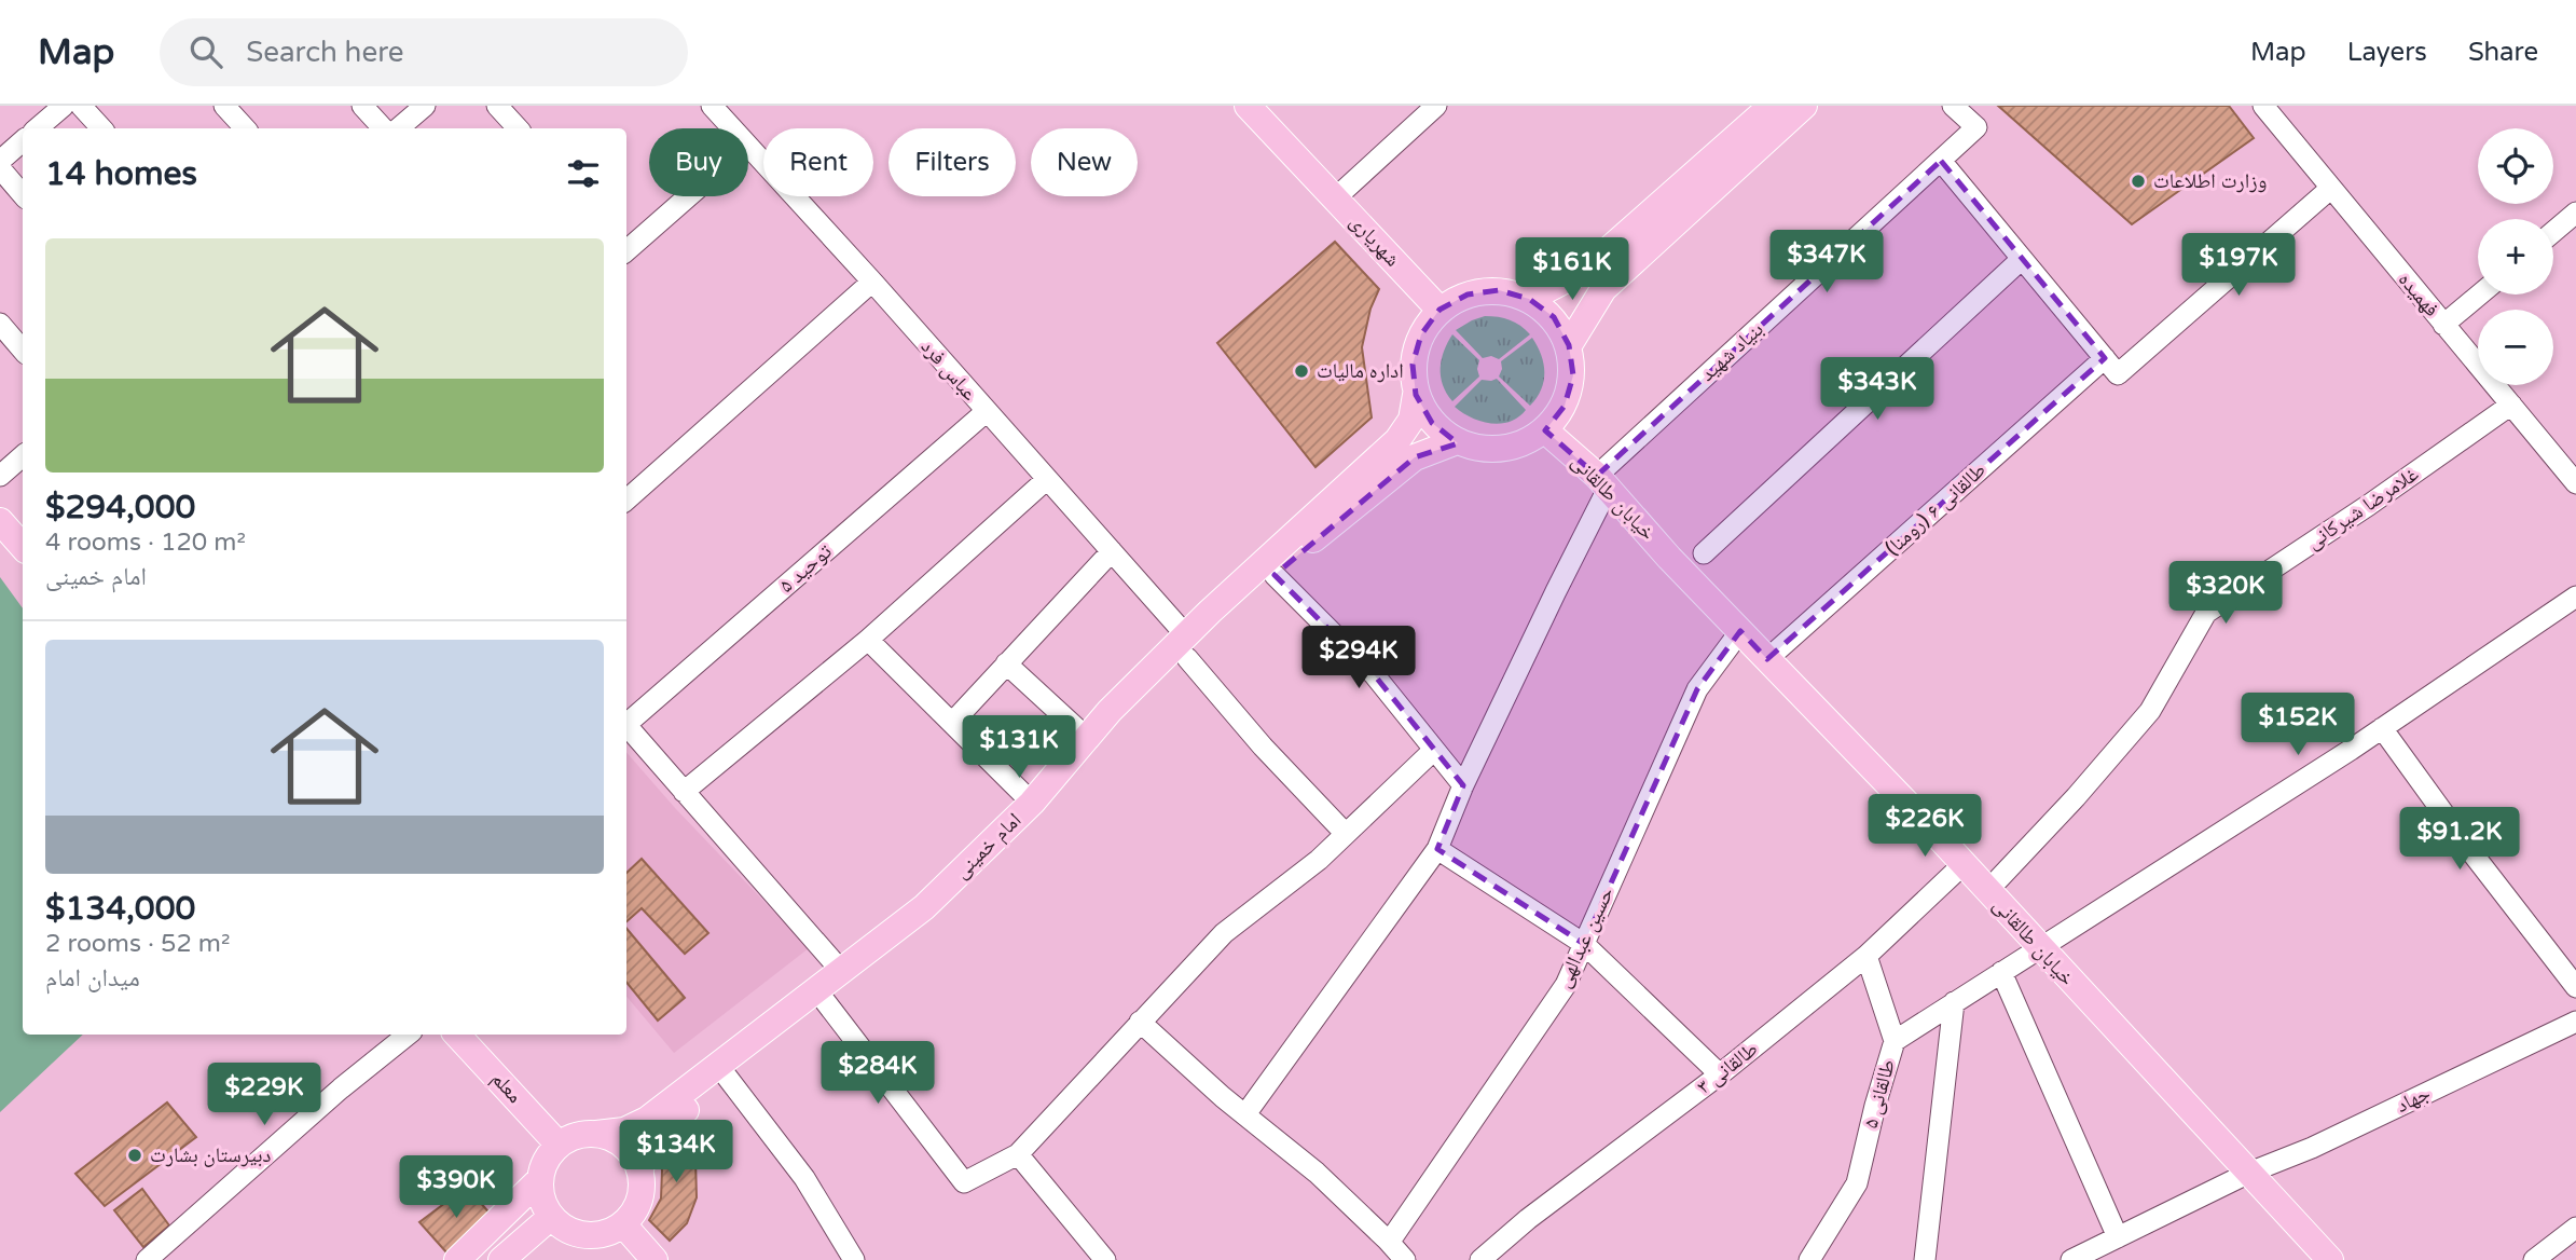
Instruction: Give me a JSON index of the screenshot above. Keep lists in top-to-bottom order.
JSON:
{
  "streets": {
    "main road": [
      "شهریاری",
      "خیابان طالقانی",
      "امام خمینی",
      "معلم"
    ],
    "street": [
      "فهمیده",
      "بنیاد شهید",
      "عباس فرد",
      "غلامرضا شیرکانی",
      "طالقانی ۶ (رومنا)",
      "توحید ۵",
      "حسین عبدالهی",
      "طالقانی ۳",
      "طالقانی ۵",
      "جهاد"
    ]
  },
  "crossings": [
    ["شهریاری", "خیابان طالقانی"],
    ["شهریاری", "امام خمینی"],
    ["فهمیده", "غلامرضا شیرکانی"],
    ["بنیاد شهید", "خیابان طالقانی"],
    ["عباس فرد", "توحید ۵"],
    ["عباس فرد", "امام خمینی"],
    ["خیابان طالقانی", "غلامرضا شیرکانی"],
    ["خیابان طالقانی", "طالقانی ۶ (رومنا)"],
    ["خیابان طالقانی", "امام خمینی"],
    ["خیابان طالقانی", "حسین عبدالهی"],
    ["خیابان طالقانی", "طالقانی ۳"],
    ["خیابان طالقانی", "طالقانی ۵"],
    ["خیابان طالقانی", "جهاد"],
    ["امام خمینی", "معلم"]
  ],
  "places": ["وزارت اطلاعات", "اداره مالیات", "دبیرستان بشارت"],
  "page": {
    "header": "Map",
    "search": "Search here",
    "nav": ["Map", "Layers", "Share"],
    "map_buttons": ["+", "−"],
    "chip": [
      "Buy",
      "Rent",
      "Filters",
      "New"
    ],
    "heading": "14 homes",
    "list": [
      {
        "name": "$294,000",
        "note": "4 rooms · 120 m² · امام خمینی"
      },
      {
        "name": "$134,000",
        "note": "2 rooms · 52 m² · میدان امام"
      }
    ],
    "price": [
      "$347K",
      "$197K",
      "$161K",
      "$343K",
      "$320K",
      "$294K",
      "$152K",
      "$131K",
      "$226K",
      "$91.2K",
      "$284K",
      "$229K",
      "$134K",
      "$390K"
    ]
  }
}
